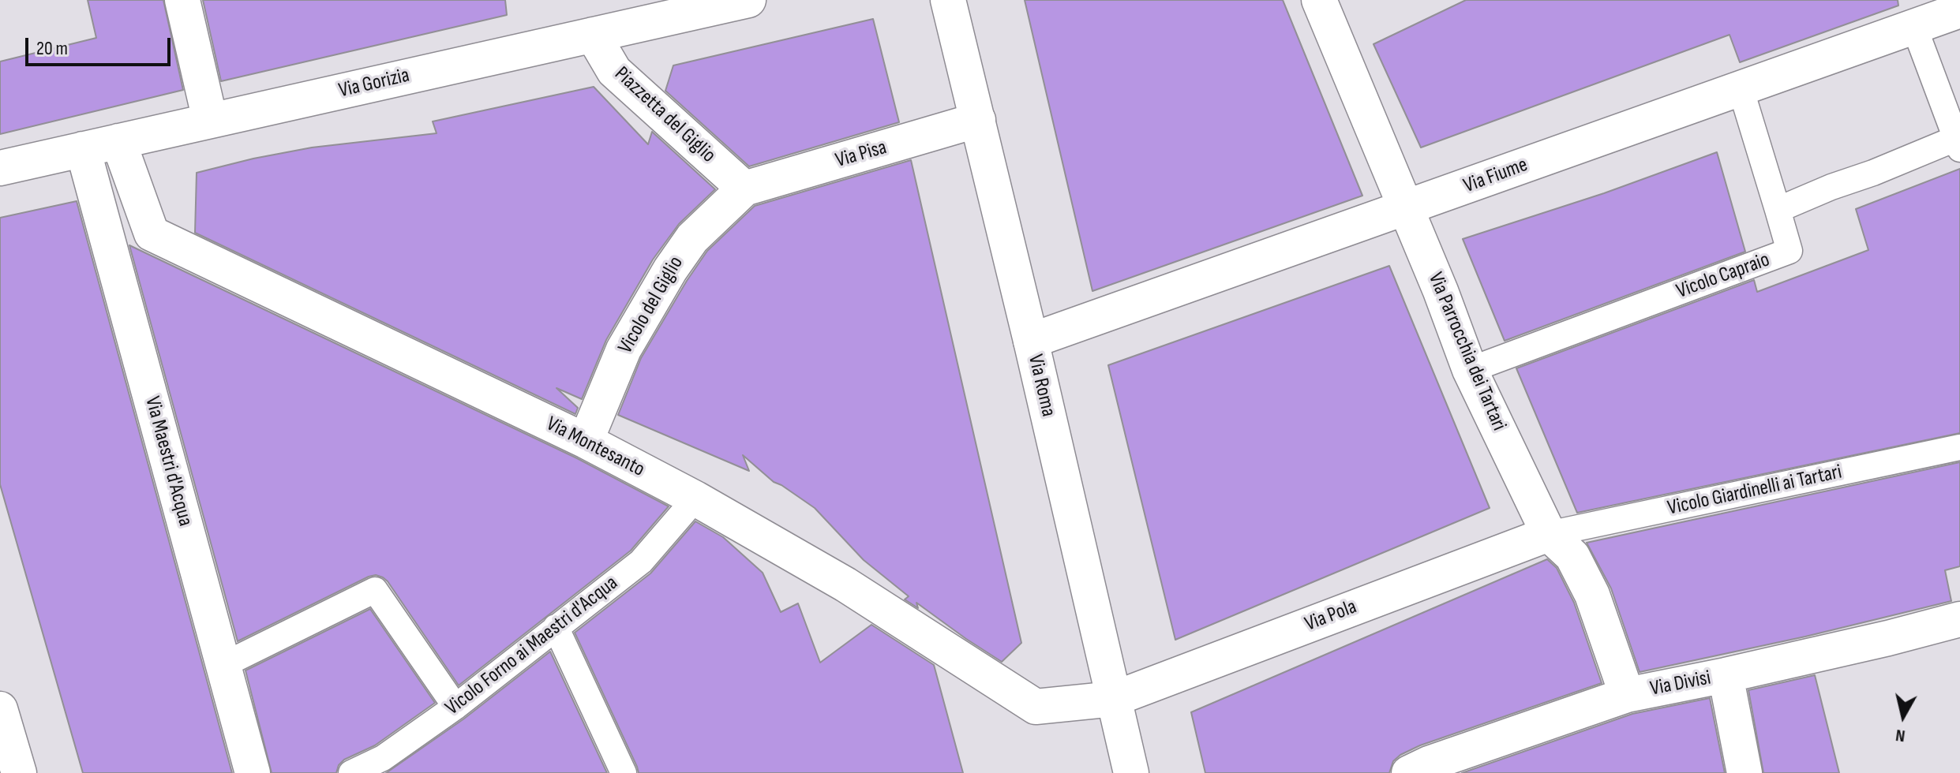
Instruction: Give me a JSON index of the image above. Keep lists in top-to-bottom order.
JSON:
{
  "streets": {
    "street": [
      "Via Gorizia",
      "Piazzetta del Giglio",
      "Via Pisa",
      "Via Fiume",
      "Vicolo del Giglio",
      "Via Parrocchia dei Tartari",
      "Via Roma",
      "Via Montesanto",
      "Via Maestri d'Acqua",
      "Via Pola",
      "Via Divisi"
    ],
    "lane": ["Vicolo Capraio", "Vicolo Giardinelli ai Tartari", "Vicolo Forno ai Maestri d'Acqua"]
  },
  "crossings": [
    ["Via Gorizia", "Piazzetta del Giglio"],
    ["Via Gorizia", "Via Montesanto"],
    ["Via Gorizia", "Via Maestri d'Acqua"],
    ["Piazzetta del Giglio", "Via Pisa"],
    ["Piazzetta del Giglio", "Vicolo del Giglio"],
    ["Via Pisa", "Vicolo del Giglio"],
    ["Via Pisa", "Via Roma"],
    ["Via Fiume", "Via Parrocchia dei Tartari"],
    ["Via Fiume", "Via Roma"],
    ["Vicolo Capraio", "Via Parrocchia dei Tartari"],
    ["Vicolo del Giglio", "Via Montesanto"],
    ["Via Parrocchia dei Tartari", "Vicolo Giardinelli ai Tartari"],
    ["Via Parrocchia dei Tartari", "Via Pola"],
    ["Via Parrocchia dei Tartari", "Via Divisi"],
    ["Via Roma", "Via Montesanto"],
    ["Via Roma", "Via Pola"],
    ["Via Montesanto", "Via Pola"],
    ["Via Montesanto", "Vicolo Forno ai Maestri d'Acqua"],
    ["Vicolo Giardinelli ai Tartari", "Via Pola"]
  ],
  "scale_bar": "20 m",
  "north": "bottom"
}
